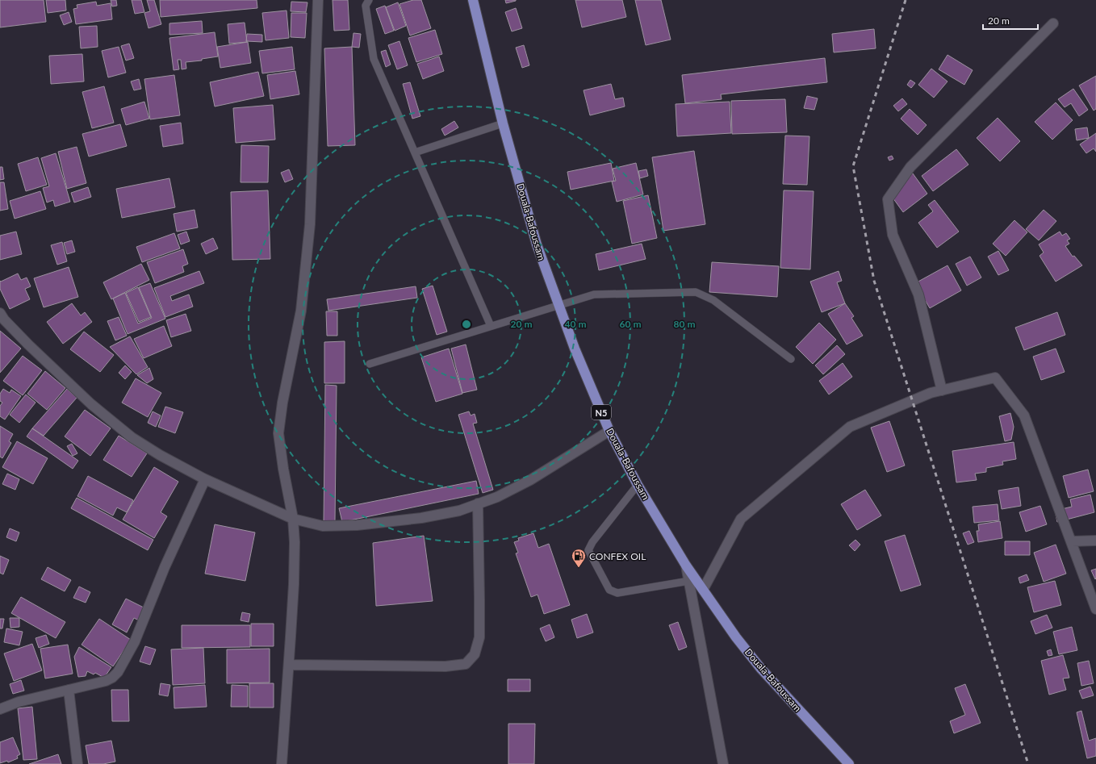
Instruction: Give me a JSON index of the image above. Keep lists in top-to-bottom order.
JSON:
{
  "streets": {
    "highway": ["Douala-Bafoussam", "N5"]
  },
  "places": {
    "fuel station": ["CONFEX OIL"]
  },
  "scale_bar": "20 m",
  "rings": [
    "20 m",
    "40 m",
    "60 m",
    "80 m"
  ]
}
